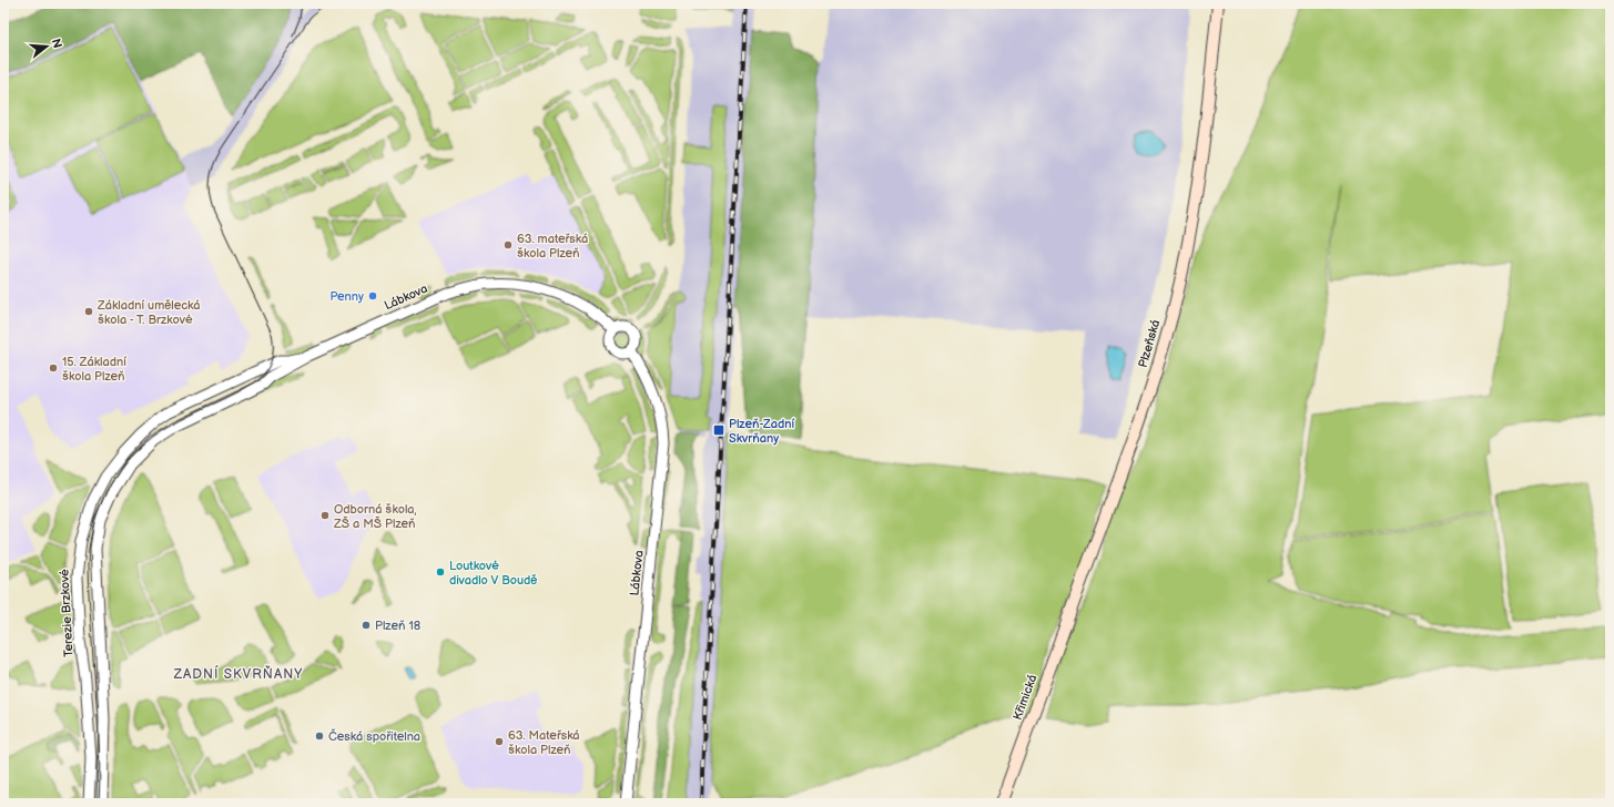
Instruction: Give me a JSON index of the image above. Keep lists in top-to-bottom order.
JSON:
{
  "streets": {
    "main road": ["Plzeňská", "Křimická"],
    "street": ["Lábkova", "Terezie Brzkové"]
  },
  "crossings": [
    ["Lábkova", "Terezie Brzkové"],
    ["Plzeňská", "Křimická"]
  ],
  "districts": ["ZADNÍ SKVRŇANY"],
  "places": {
    "other": [
      "63. mateřská škola Plzeň",
      "Penny",
      "Základní umělecká škola - T. Brzkové",
      "15. Základní škola Plzeň",
      "Odborná škola, ZŠ a MŠ Plzeň",
      "Loutkové divadlo V Boudě",
      "Plzeň 18",
      "Česká spořitelna",
      "63. Mateřská škola Plzeň"
    ],
    "transit": ["Plzeň-Zadní Skvrňany"]
  },
  "north": "right"
}
